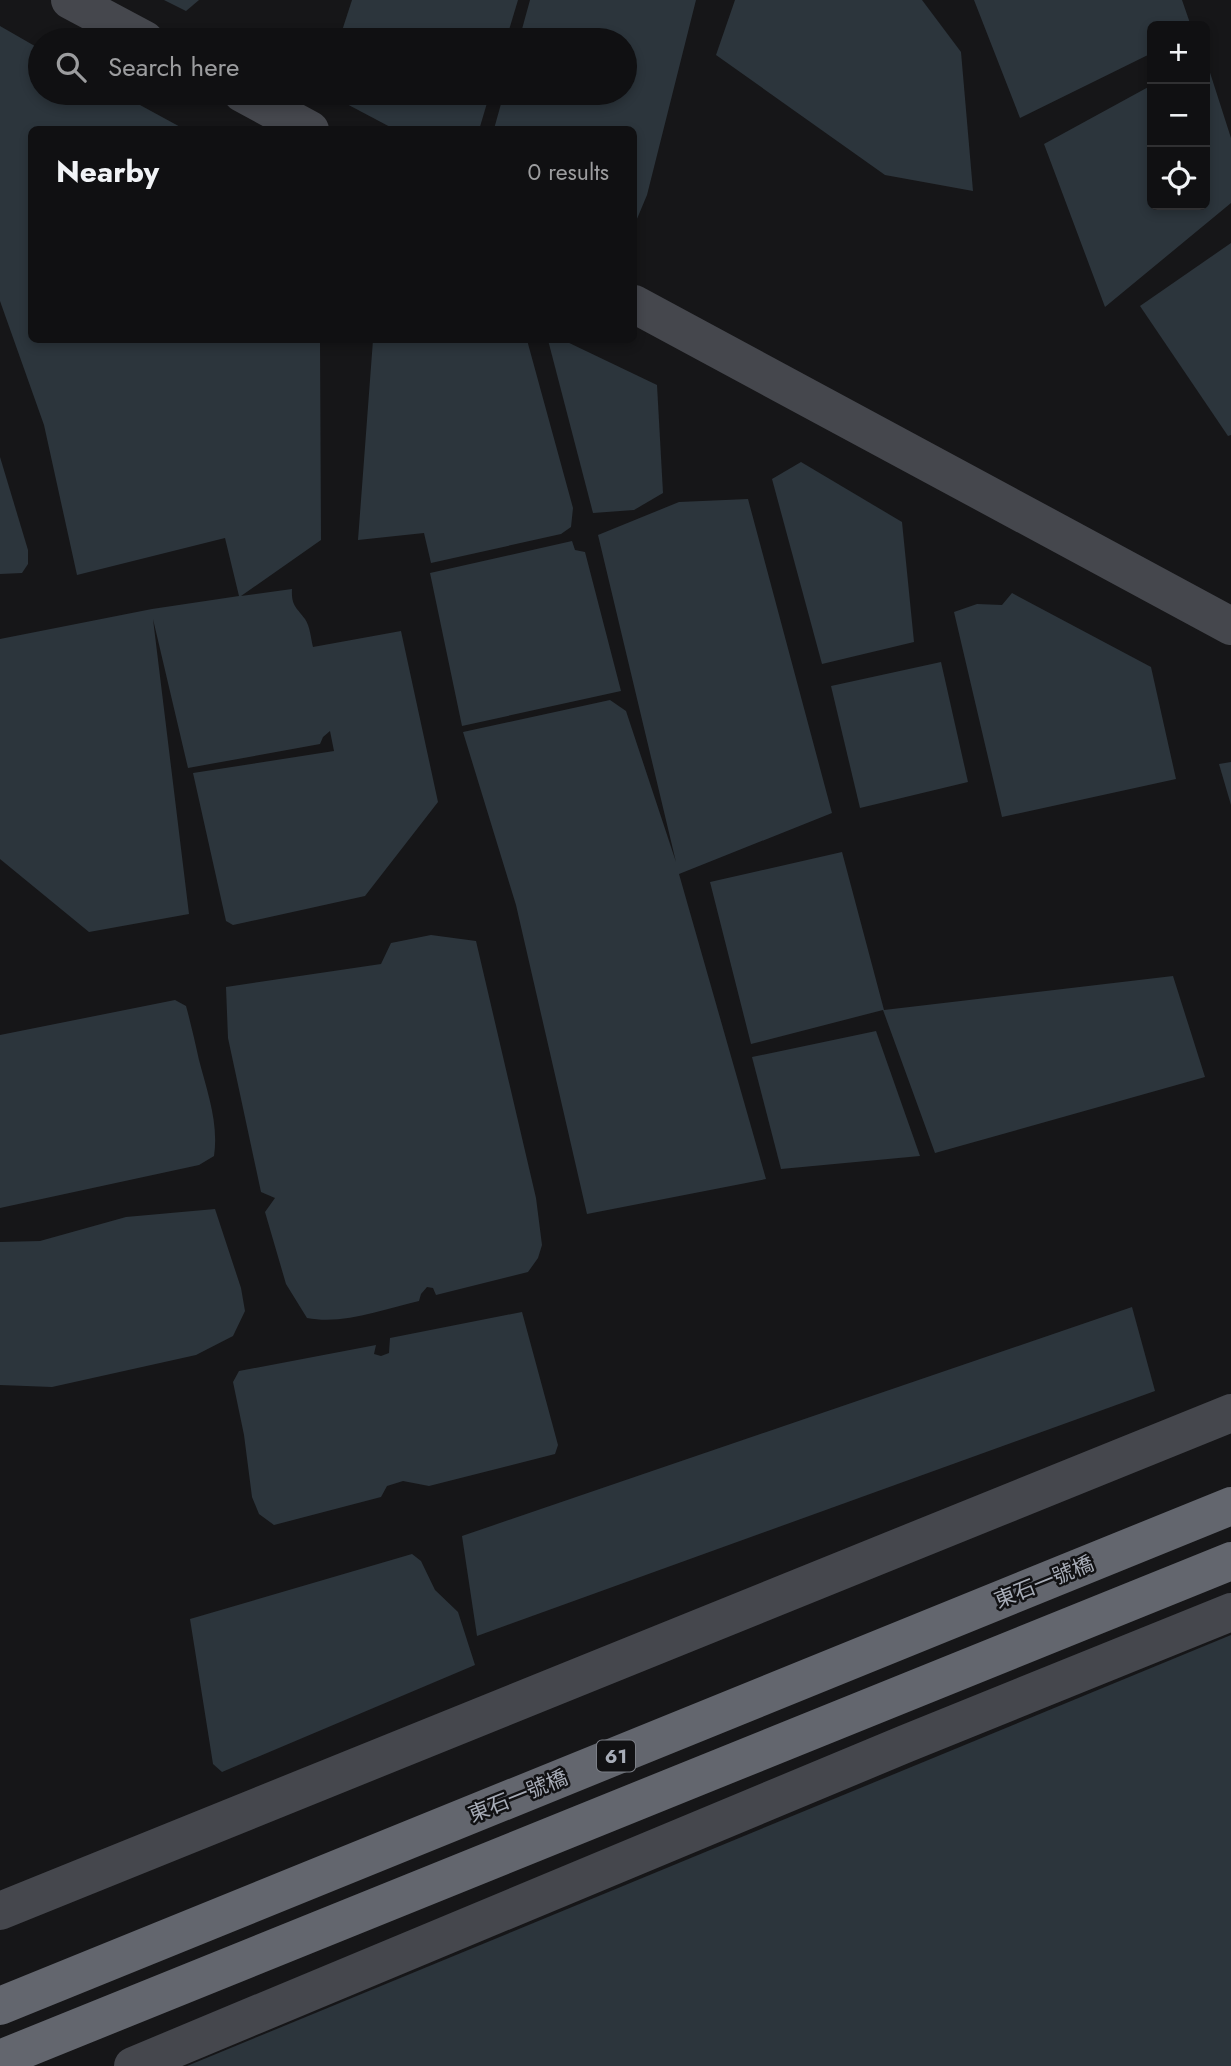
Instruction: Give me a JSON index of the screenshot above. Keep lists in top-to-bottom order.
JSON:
{
  "streets": {
    "highway": ["東石一號橋", "61"]
  },
  "page": {
    "map_buttons": ["+", "−"],
    "search": "Search here",
    "heading": ["Nearby", "0 results"]
  }
}
